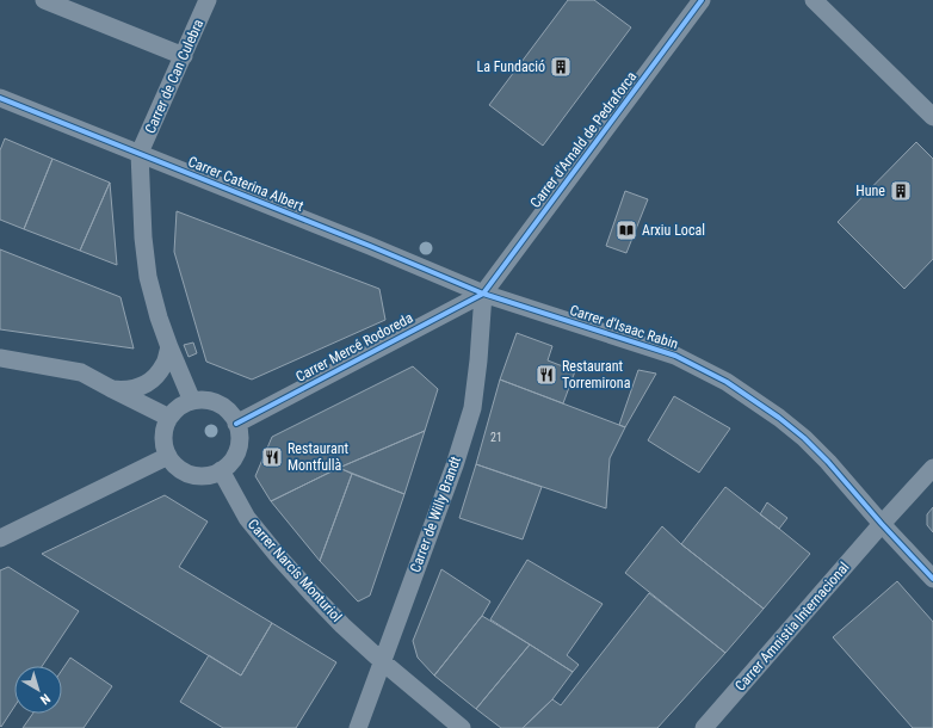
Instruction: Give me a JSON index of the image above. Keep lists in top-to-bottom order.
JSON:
{
  "streets": {
    "street": [
      "Carrer de Can Culebra",
      "Carrer d'Arnald de Pedraforca",
      "Carrer Caterina Albert",
      "Carrer d'Isaac Rabin",
      "Carrer Mercé Rodoreda",
      "Carrer de Willy Brandt",
      "Carrer Narcís Monturiol",
      "Carrer Amnistia Internacional"
    ]
  },
  "crossings": [
    ["Carrer de Can Culebra", "Carrer Caterina Albert"],
    ["Carrer d'Arnald de Pedraforca", "Carrer Caterina Albert"],
    ["Carrer d'Arnald de Pedraforca", "Carrer d'Isaac Rabin"],
    ["Carrer d'Arnald de Pedraforca", "Carrer Mercé Rodoreda"],
    ["Carrer d'Arnald de Pedraforca", "Carrer de Willy Brandt"],
    ["Carrer Caterina Albert", "Carrer d'Isaac Rabin"],
    ["Carrer Caterina Albert", "Carrer Mercé Rodoreda"],
    ["Carrer Caterina Albert", "Carrer de Willy Brandt"],
    ["Carrer d'Isaac Rabin", "Carrer Mercé Rodoreda"],
    ["Carrer d'Isaac Rabin", "Carrer de Willy Brandt"],
    ["Carrer d'Isaac Rabin", "Carrer Amnistia Internacional"],
    ["Carrer Mercé Rodoreda", "Carrer de Willy Brandt"],
    ["Carrer Mercé Rodoreda", "Carrer Narcís Monturiol"],
    ["Carrer de Willy Brandt", "Carrer Narcís Monturiol"]
  ],
  "places": {
    "building": ["La Fundació", "Hune"],
    "library": ["Arxiu Local"],
    "restaurant": ["Restaurant Torremirona", "Restaurant Montfullà"]
  },
  "house_numbers": ["21"],
  "north": "bottom right"
}
